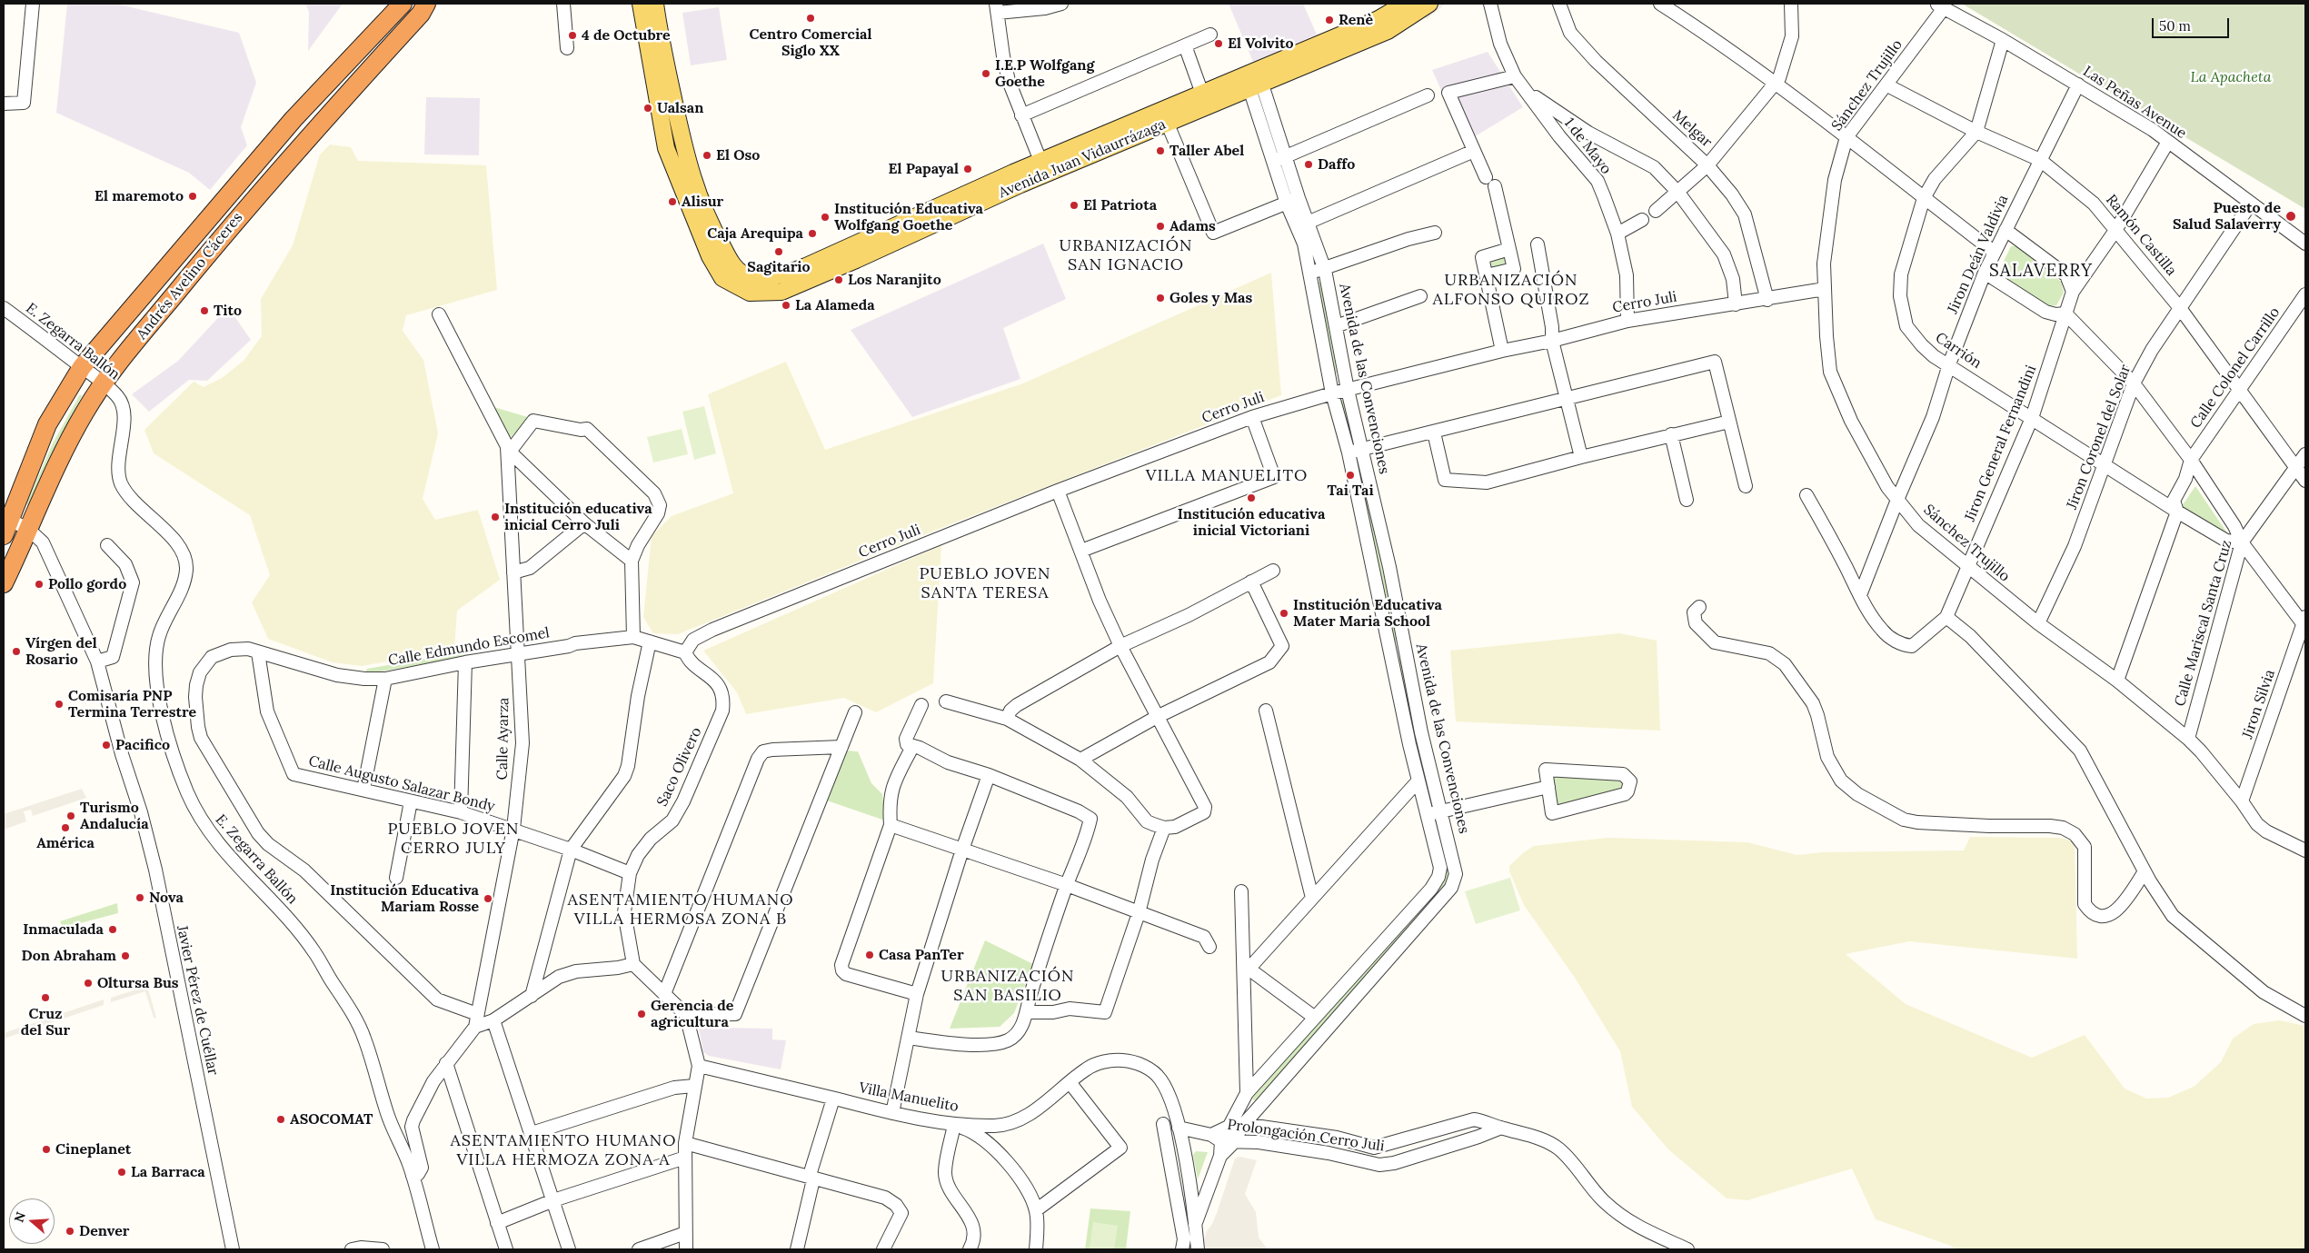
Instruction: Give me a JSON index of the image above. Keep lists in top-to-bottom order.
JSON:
{
  "streets": {
    "highway": ["Andrés Avelino Cáceres"],
    "main road": ["Avenida Juan Vidaurrázaga"],
    "street": [
      "Sánchez Trujillo",
      "Las Peñas Avenue",
      "Melgar",
      "1 de Mayo",
      "Ramón Castilla",
      "Jiron Deán Valdivia",
      "Cerro Juli",
      "E. Zegarra Ballón",
      "Carrión",
      "Calle Colonel Carrillo",
      "Avenida de las Convenciones",
      "Jiron Coronel del Solar",
      "Jiron General Fernandini",
      "Calle Mariscal Santa Cruz",
      "Calle Edmundo Escomel",
      "Jiron Silvia",
      "Calle Ayarza",
      "Saco Olivero",
      "Calle Augusto Salazar Bondy",
      "Javier Pérez de Cuéllar",
      "Villa Manuelito",
      "Prolongación Cerro Juli"
    ]
  },
  "crossings": [
    ["Sánchez Trujillo", "Las Peñas Avenue"],
    ["Sánchez Trujillo", "Ramón Castilla"],
    ["Sánchez Trujillo", "Jiron Deán Valdivia"],
    ["Sánchez Trujillo", "Cerro Juli"],
    ["Sánchez Trujillo", "Jiron Coronel del Solar"],
    ["Sánchez Trujillo", "Jiron General Fernandini"],
    ["Sánchez Trujillo", "Calle Mariscal Santa Cruz"],
    ["Sánchez Trujillo", "Jiron Silvia"],
    ["Las Peñas Avenue", "Jiron Deán Valdivia"],
    ["Las Peñas Avenue", "Carrión"],
    ["Las Peñas Avenue", "Jiron Coronel del Solar"],
    ["Las Peñas Avenue", "Jiron General Fernandini"],
    ["Melgar", "Cerro Juli"],
    ["1 de Mayo", "Cerro Juli"],
    ["Avenida Juan Vidaurrázaga", "Avenida de las Convenciones"],
    ["Ramón Castilla", "Jiron Deán Valdivia"],
    ["Ramón Castilla", "Carrión"],
    ["Ramón Castilla", "Calle Colonel Carrillo"],
    ["Ramón Castilla", "Jiron Coronel del Solar"],
    ["Ramón Castilla", "Jiron General Fernandini"],
    ["Ramón Castilla", "Calle Mariscal Santa Cruz"],
    ["Jiron Deán Valdivia", "Carrión"],
    ["Andrés Avelino Cáceres", "E. Zegarra Ballón"],
    ["Andrés Avelino Cáceres", "Javier Pérez de Cuéllar"],
    ["Cerro Juli", "Avenida de las Convenciones"],
    ["Cerro Juli", "Calle Edmundo Escomel"],
    ["Cerro Juli", "Saco Olivero"],
    ["Carrión", "Calle Colonel Carrillo"],
    ["Carrión", "Jiron Coronel del Solar"],
    ["Carrión", "Jiron General Fernandini"],
    ["Carrión", "Calle Mariscal Santa Cruz"],
    ["Avenida de las Convenciones", "Villa Manuelito"],
    ["Avenida de las Convenciones", "Prolongación Cerro Juli"],
    ["Calle Edmundo Escomel", "Calle Ayarza"],
    ["Calle Edmundo Escomel", "Saco Olivero"],
    ["Calle Edmundo Escomel", "Calle Augusto Salazar Bondy"],
    ["Calle Ayarza", "Calle Augusto Salazar Bondy"],
    ["Saco Olivero", "Calle Augusto Salazar Bondy"],
    ["Villa Manuelito", "Prolongación Cerro Juli"]
  ],
  "districts": [
    "URBANIZACIÓN SAN IGNACIO",
    "SALAVERRY",
    "URBANIZACIÓN ALFONSO QUIROZ",
    "VILLA MANUELITO",
    "PUEBLO JOVEN SANTA TERESA",
    "PUEBLO JOVEN CERRO JULY",
    "ASENTAMIENTO HUMANO VILLA HERMOSA ZONA B",
    "URBANIZACIÓN SAN BASILIO",
    "ASENTAMIENTO HUMANO VILLA HERMOZA ZONA A"
  ],
  "parks": ["La Apacheta"],
  "places": [
    "Centro Comercial Siglo XX",
    "Renè",
    "4 de Octubre",
    "El Volvito",
    "I.E.P Wolfgang Goethe",
    "Ualsan",
    "Taller Abel",
    "El Oso",
    "Daffo",
    "El Papayal",
    "El maremoto",
    "Alisur",
    "El Patriota",
    "Puesto de Salud Salaverry",
    "Institución Educativa Wolfgang Goethe",
    "Adams",
    "Caja Arequipa",
    "Sagitario",
    "Los Naranjito",
    "Goles y Mas",
    "La Alameda",
    "Tito",
    "Tai Tai",
    "Institución educativa inicial Victoriani",
    "Institución educativa inicial Cerro Juli",
    "Pollo gordo",
    "Institución Educativa Mater Maria School",
    "Vírgen del Rosario",
    "Comisaría PNP Termina Terrestre",
    "Pacifico",
    "Turismo Andalucía",
    "América",
    "Nova",
    "Institución Educativa Mariam Rosse",
    "Inmaculada",
    "Casa PanTer",
    "Don Abraham",
    "Oltursa Bus",
    "Cruz del Sur",
    "Gerencia de agricultura",
    "ASOCOMAT",
    "Cineplanet",
    "La Barraca",
    "Denver"
  ],
  "scale_bar": "50 m",
  "north": "left"
}
